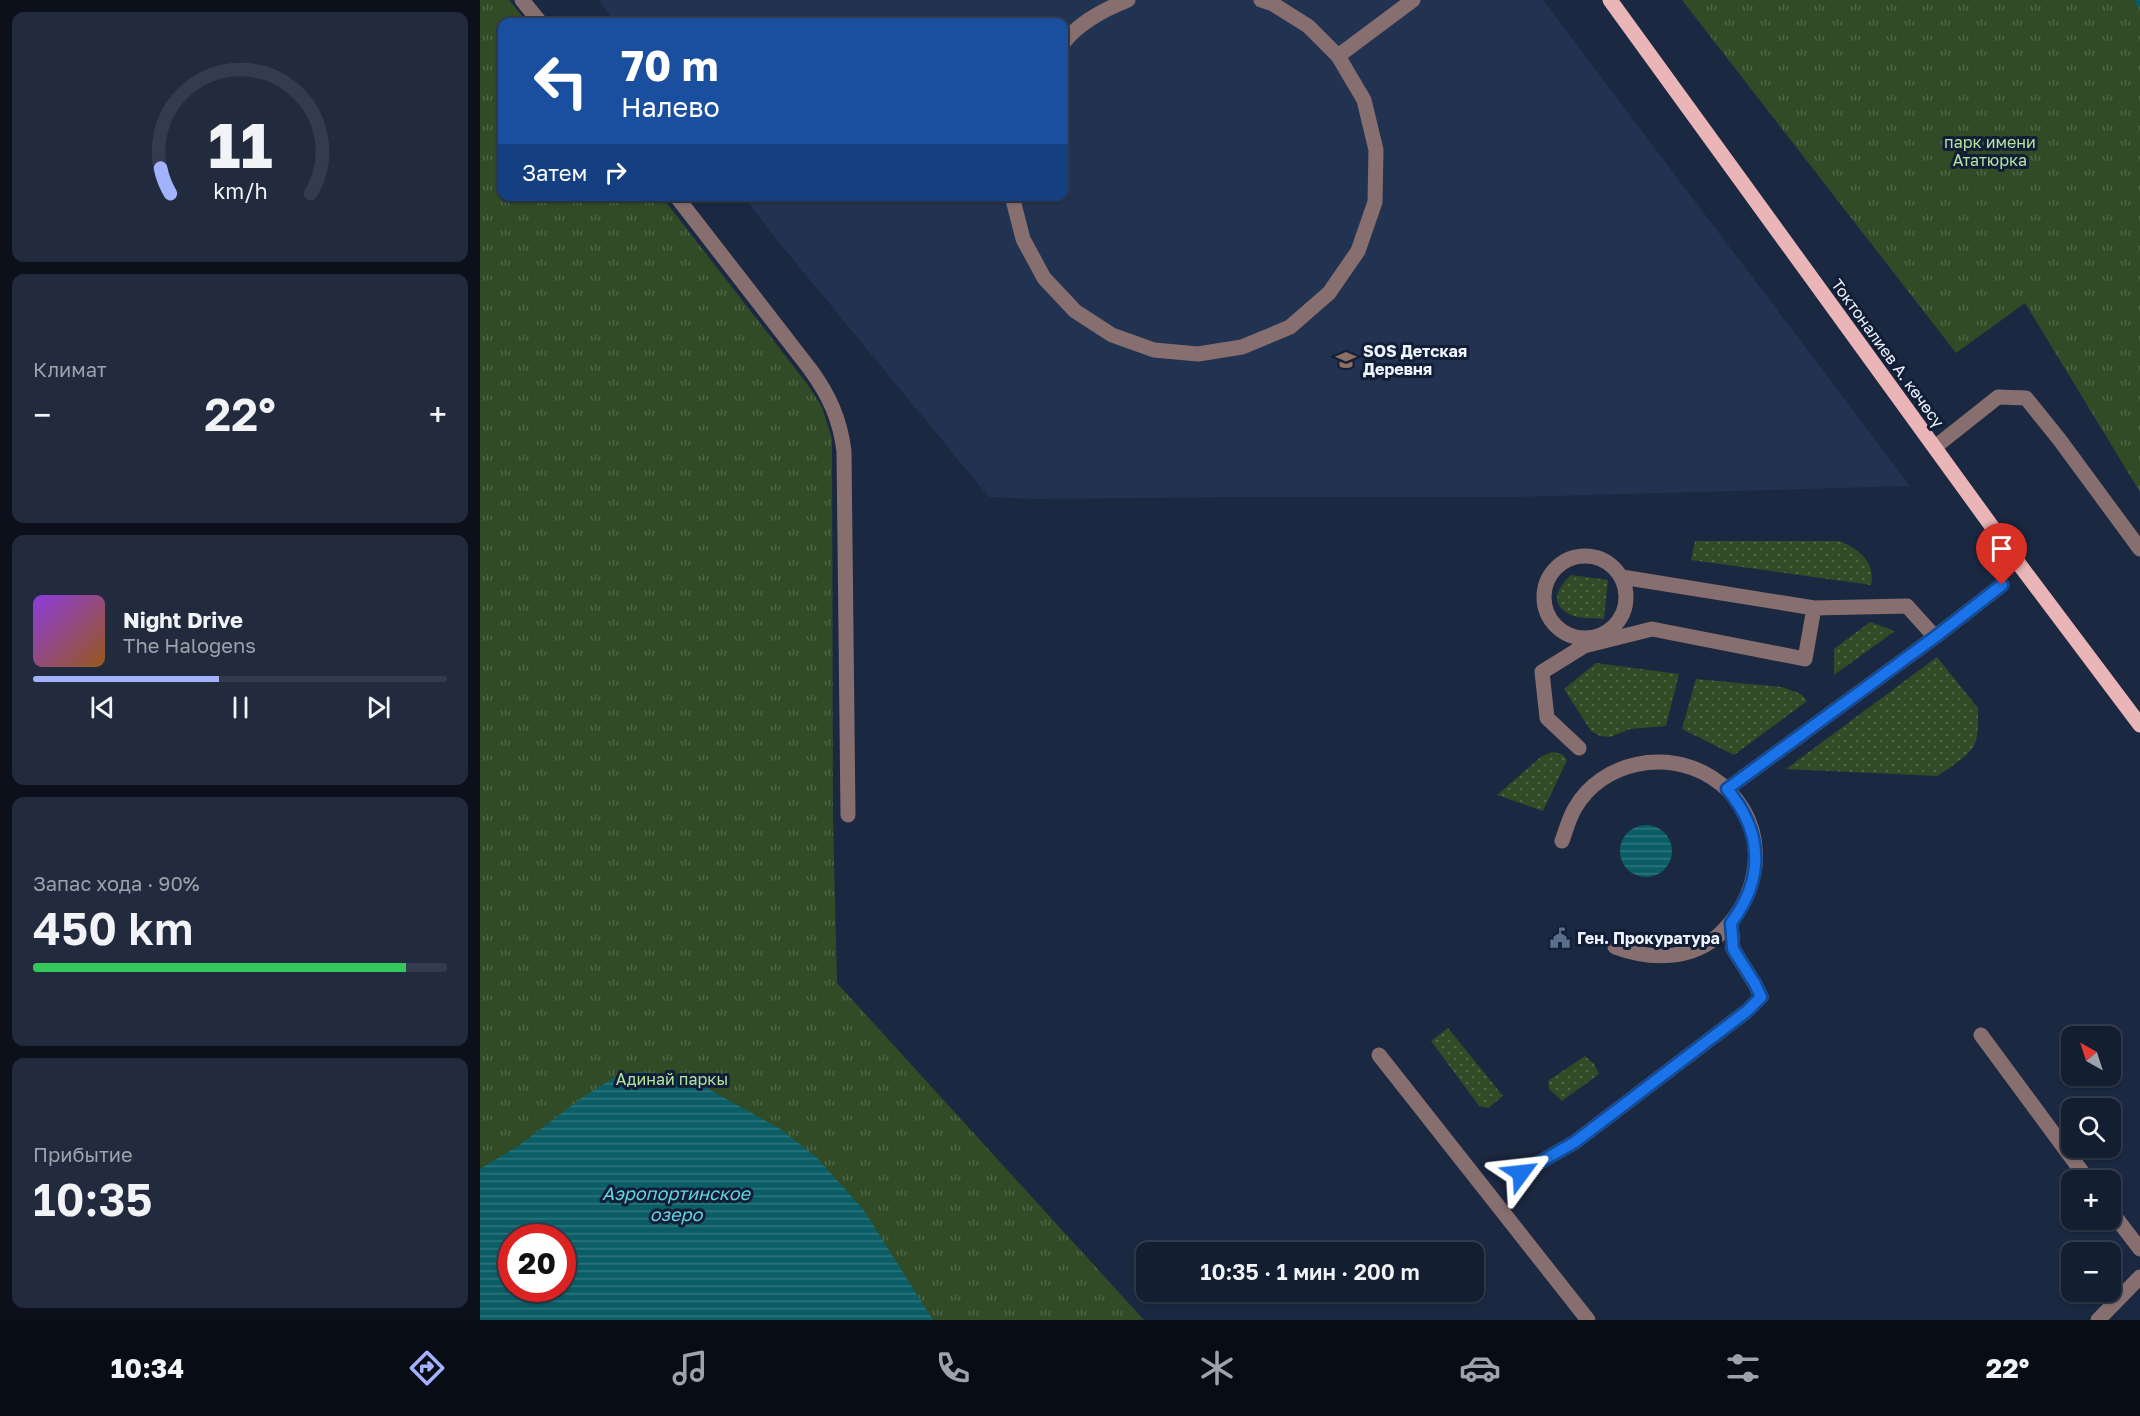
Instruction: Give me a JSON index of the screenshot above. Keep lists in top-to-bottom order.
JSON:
{
  "streets": {
    "main road": ["Токтоналиев А. көчөсү"]
  },
  "water": ["Аэропортинское озеро"],
  "parks": ["парк имени Ататюрка", "Адинай паркы"],
  "places": {
    "school or university": ["SOS Детская Деревня"],
    "public building": ["Ген. Прокуратура"]
  },
  "north": "top left",
  "page": {
    "turn": ["70 m", "Налево"],
    "then": "Затем",
    "tile": [
      "Климат",
      ["Запас хода · 90%", "450 km"],
      ["Прибытие", "10:35"]
    ],
    "heat": ["−", "22°", "+"],
    "song": ["Night Drive", "The Halogens"],
    "map_buttons": ["+", "−"],
    "limit": "20",
    "trip": "10:35 · 1 мин · 200 m",
    "tabs": ["10:34", "22°"],
    "gauge": ["11", "km/h"]
  }
}
